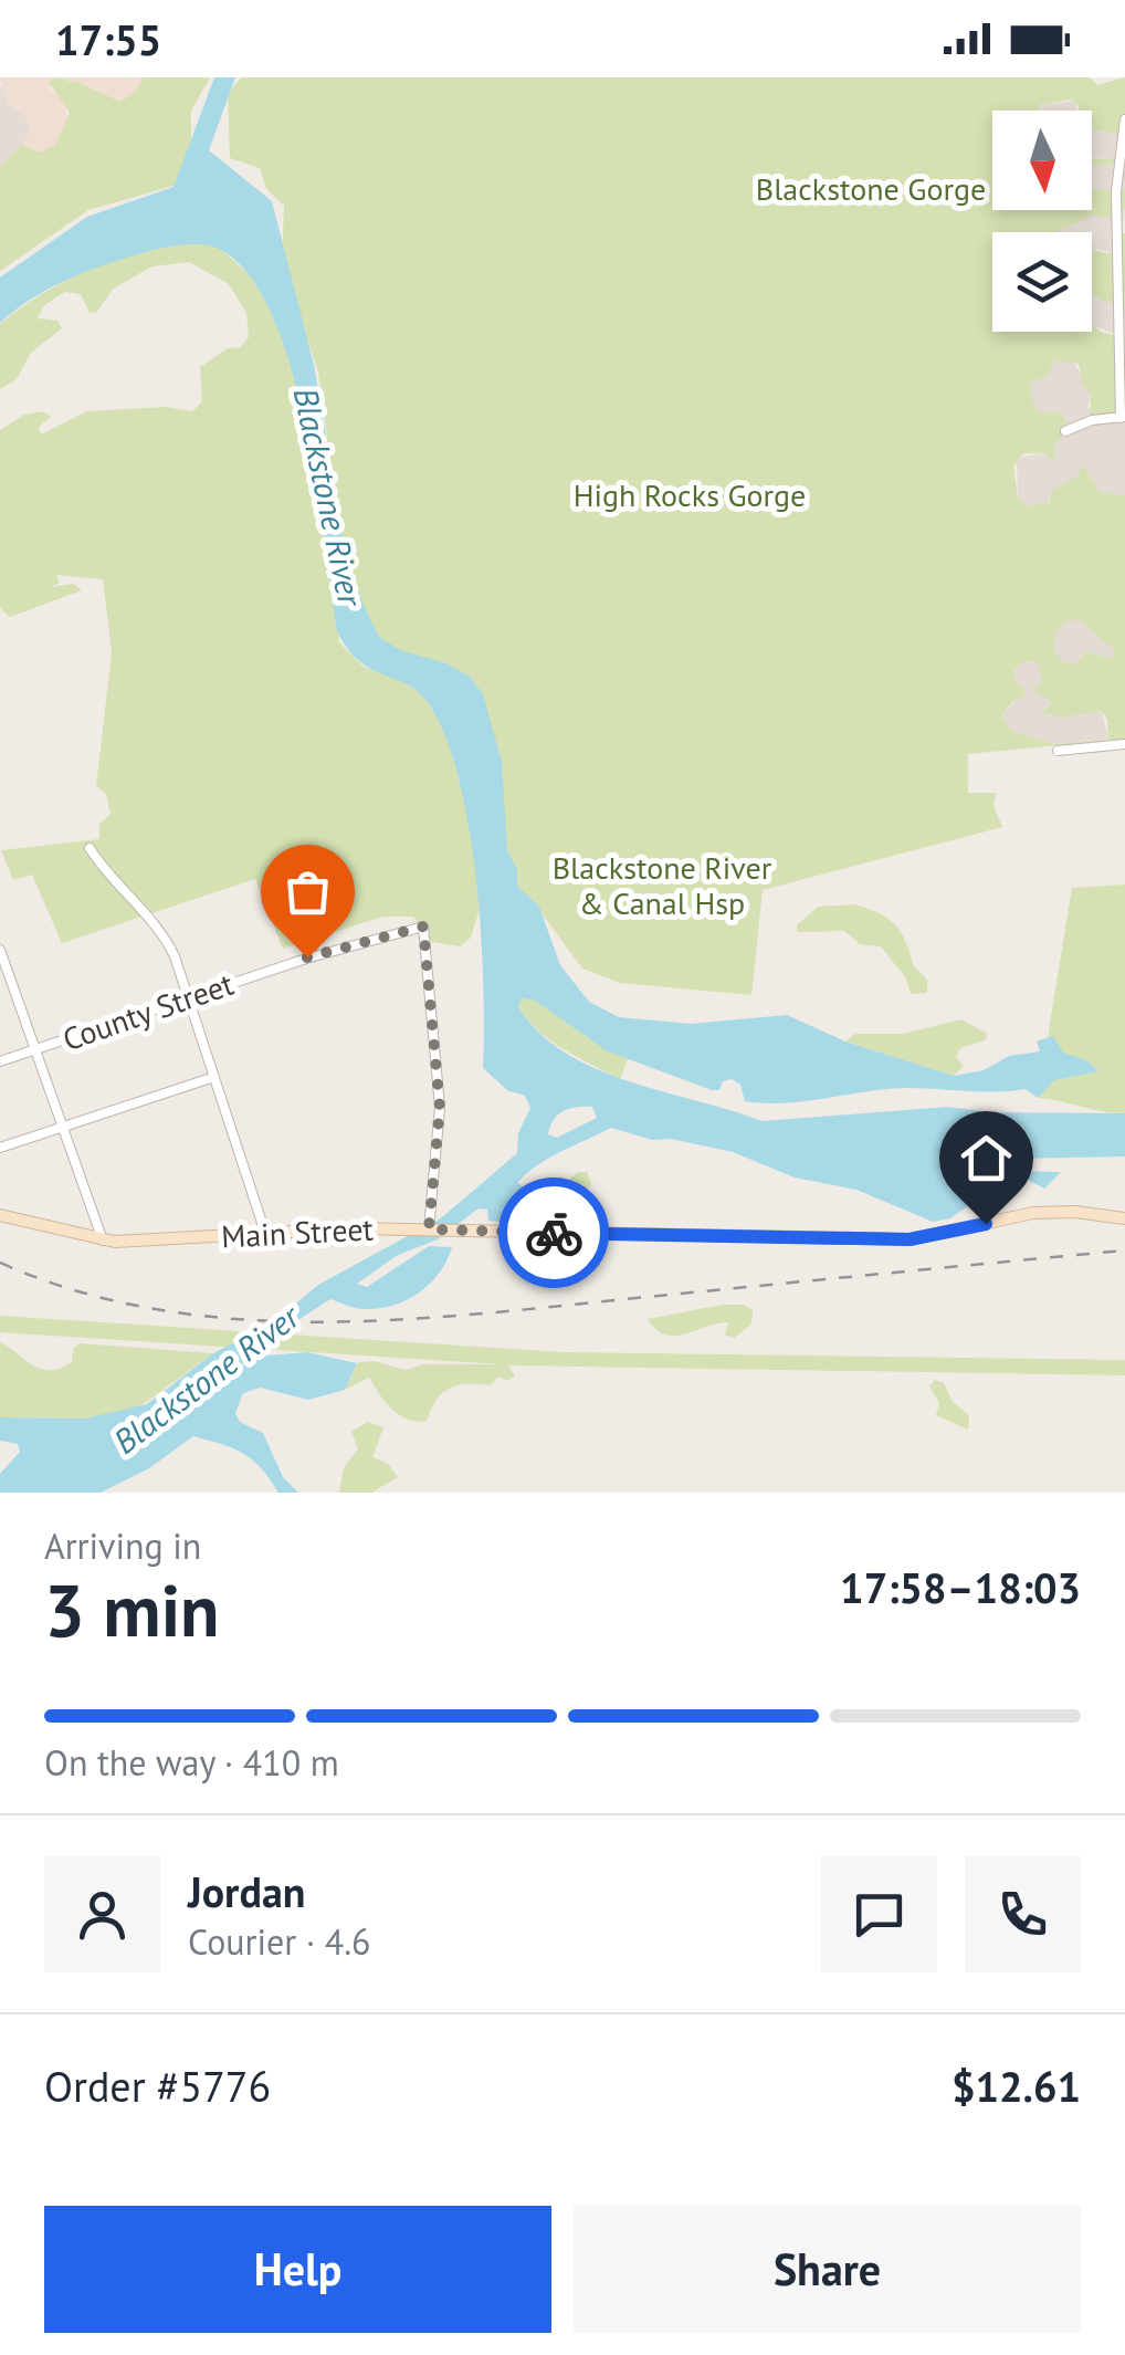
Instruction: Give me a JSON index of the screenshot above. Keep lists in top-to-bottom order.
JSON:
{
  "streets": {
    "main road": ["Main Street"],
    "street": ["County Street"]
  },
  "crossings": [
    ["County Street", "Main Street"]
  ],
  "water": ["Blackstone River"],
  "parks": ["Blackstone Gorge", "High Rocks Gorge", "Blackstone River & Canal Hsp"],
  "north": "bottom",
  "page": {
    "status": "17:55",
    "heading": ["3 min", "Arriving in", "17:58–18:03"],
    "panel": [
      "Jordan",
      "Courier · 4.6",
      "Order #5776",
      "$12.61"
    ],
    "bar": "On the way · 410 m",
    "buttons": ["Help", "Share"]
  }
}
